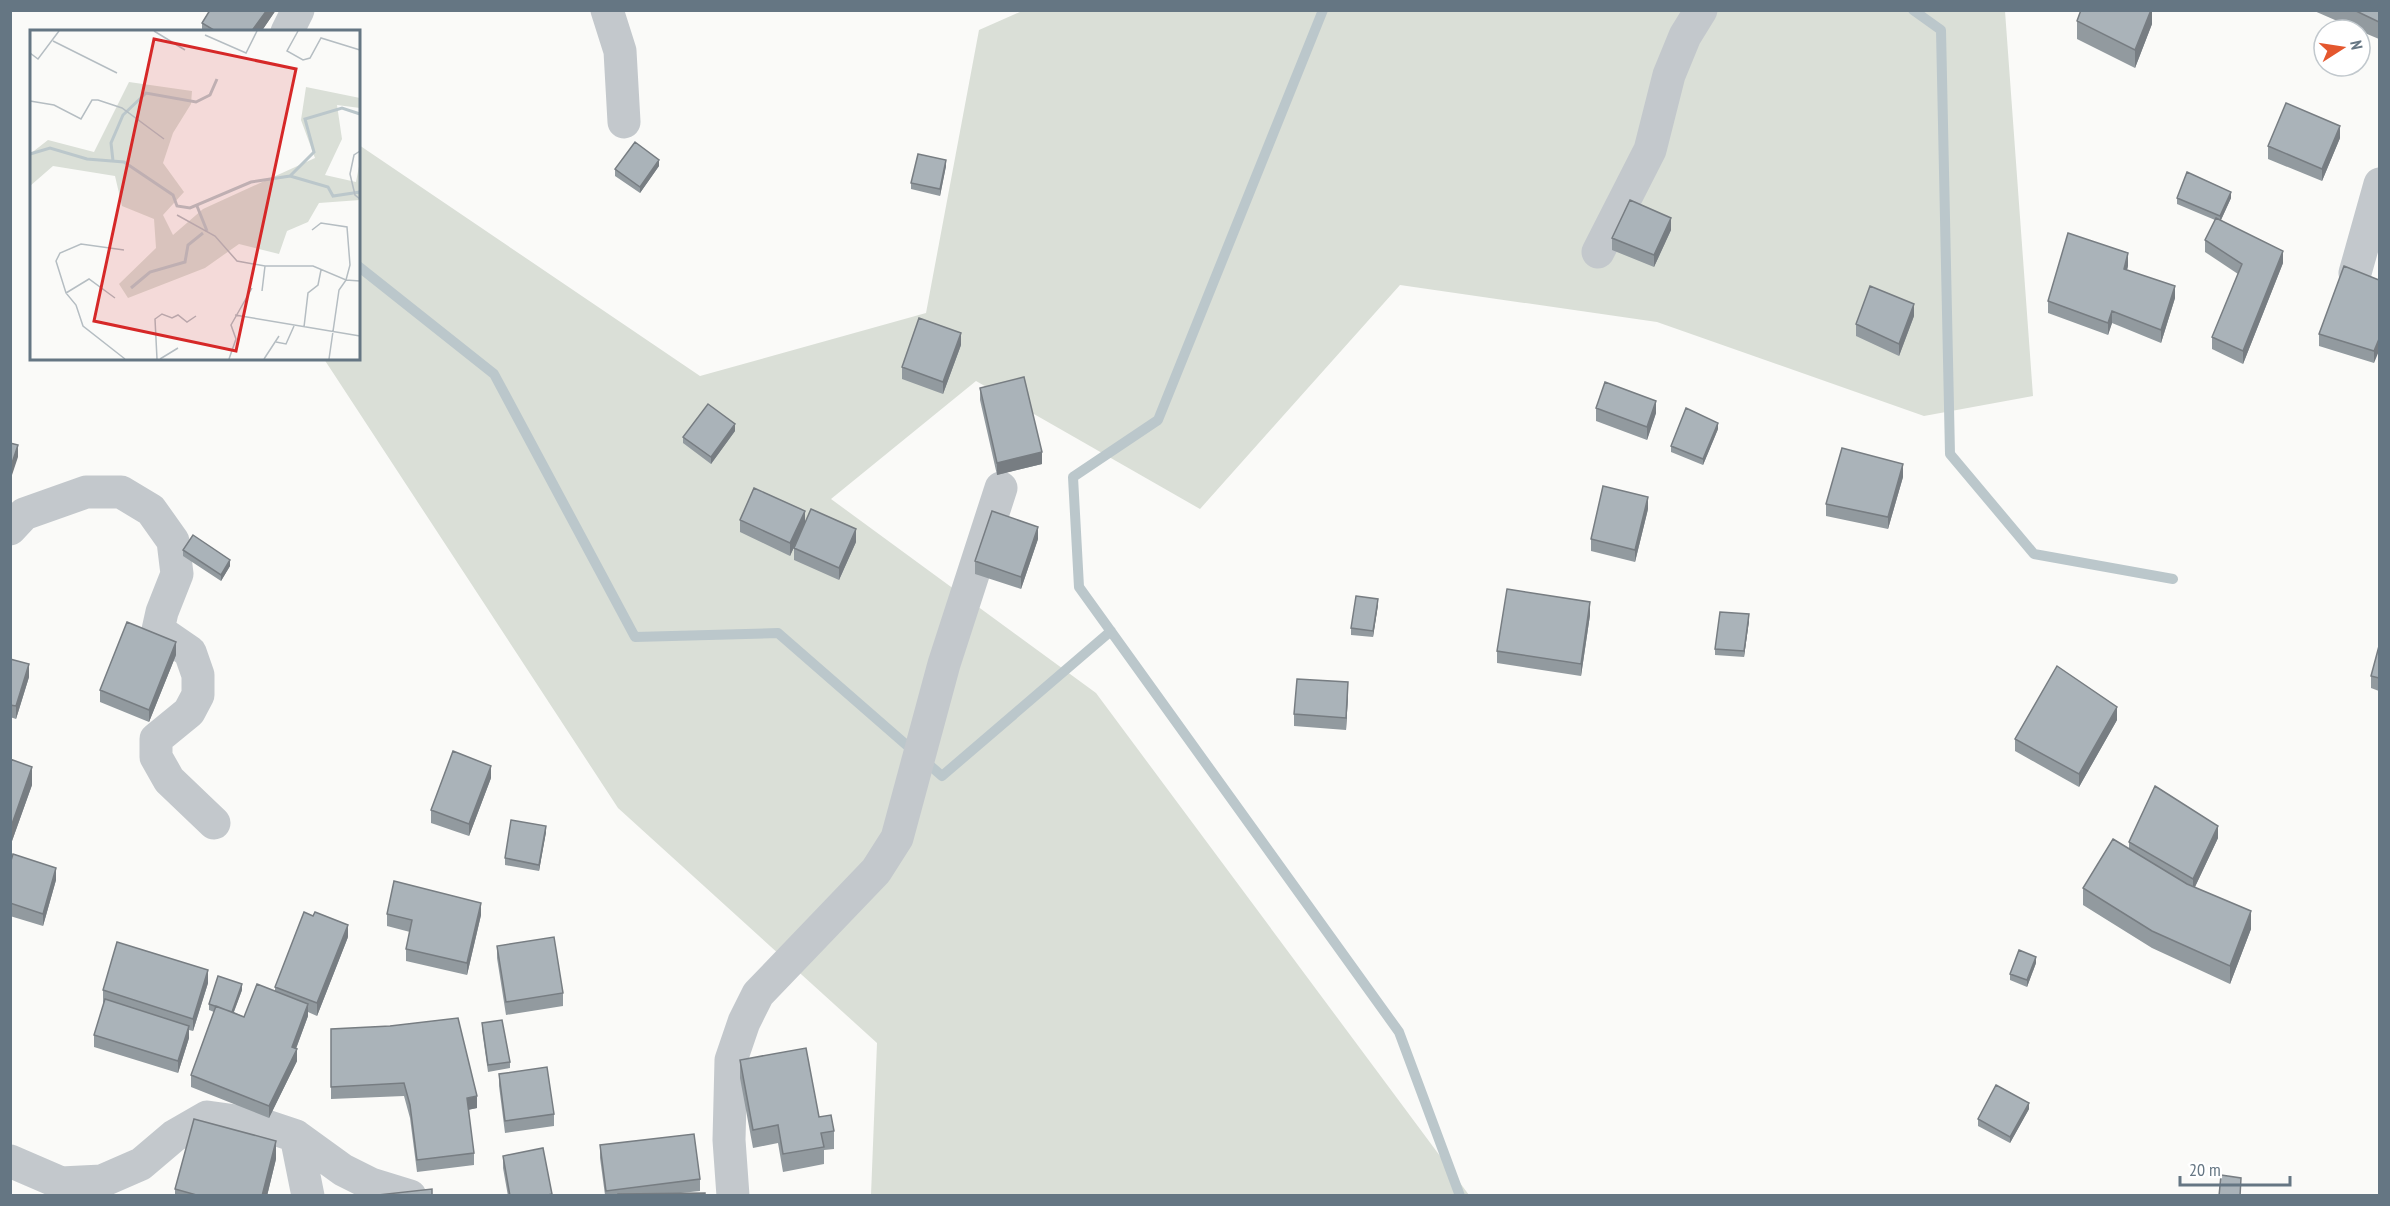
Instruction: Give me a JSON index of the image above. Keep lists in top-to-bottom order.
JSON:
{
  "scale_bar": "20 m",
  "north": "right"
}
